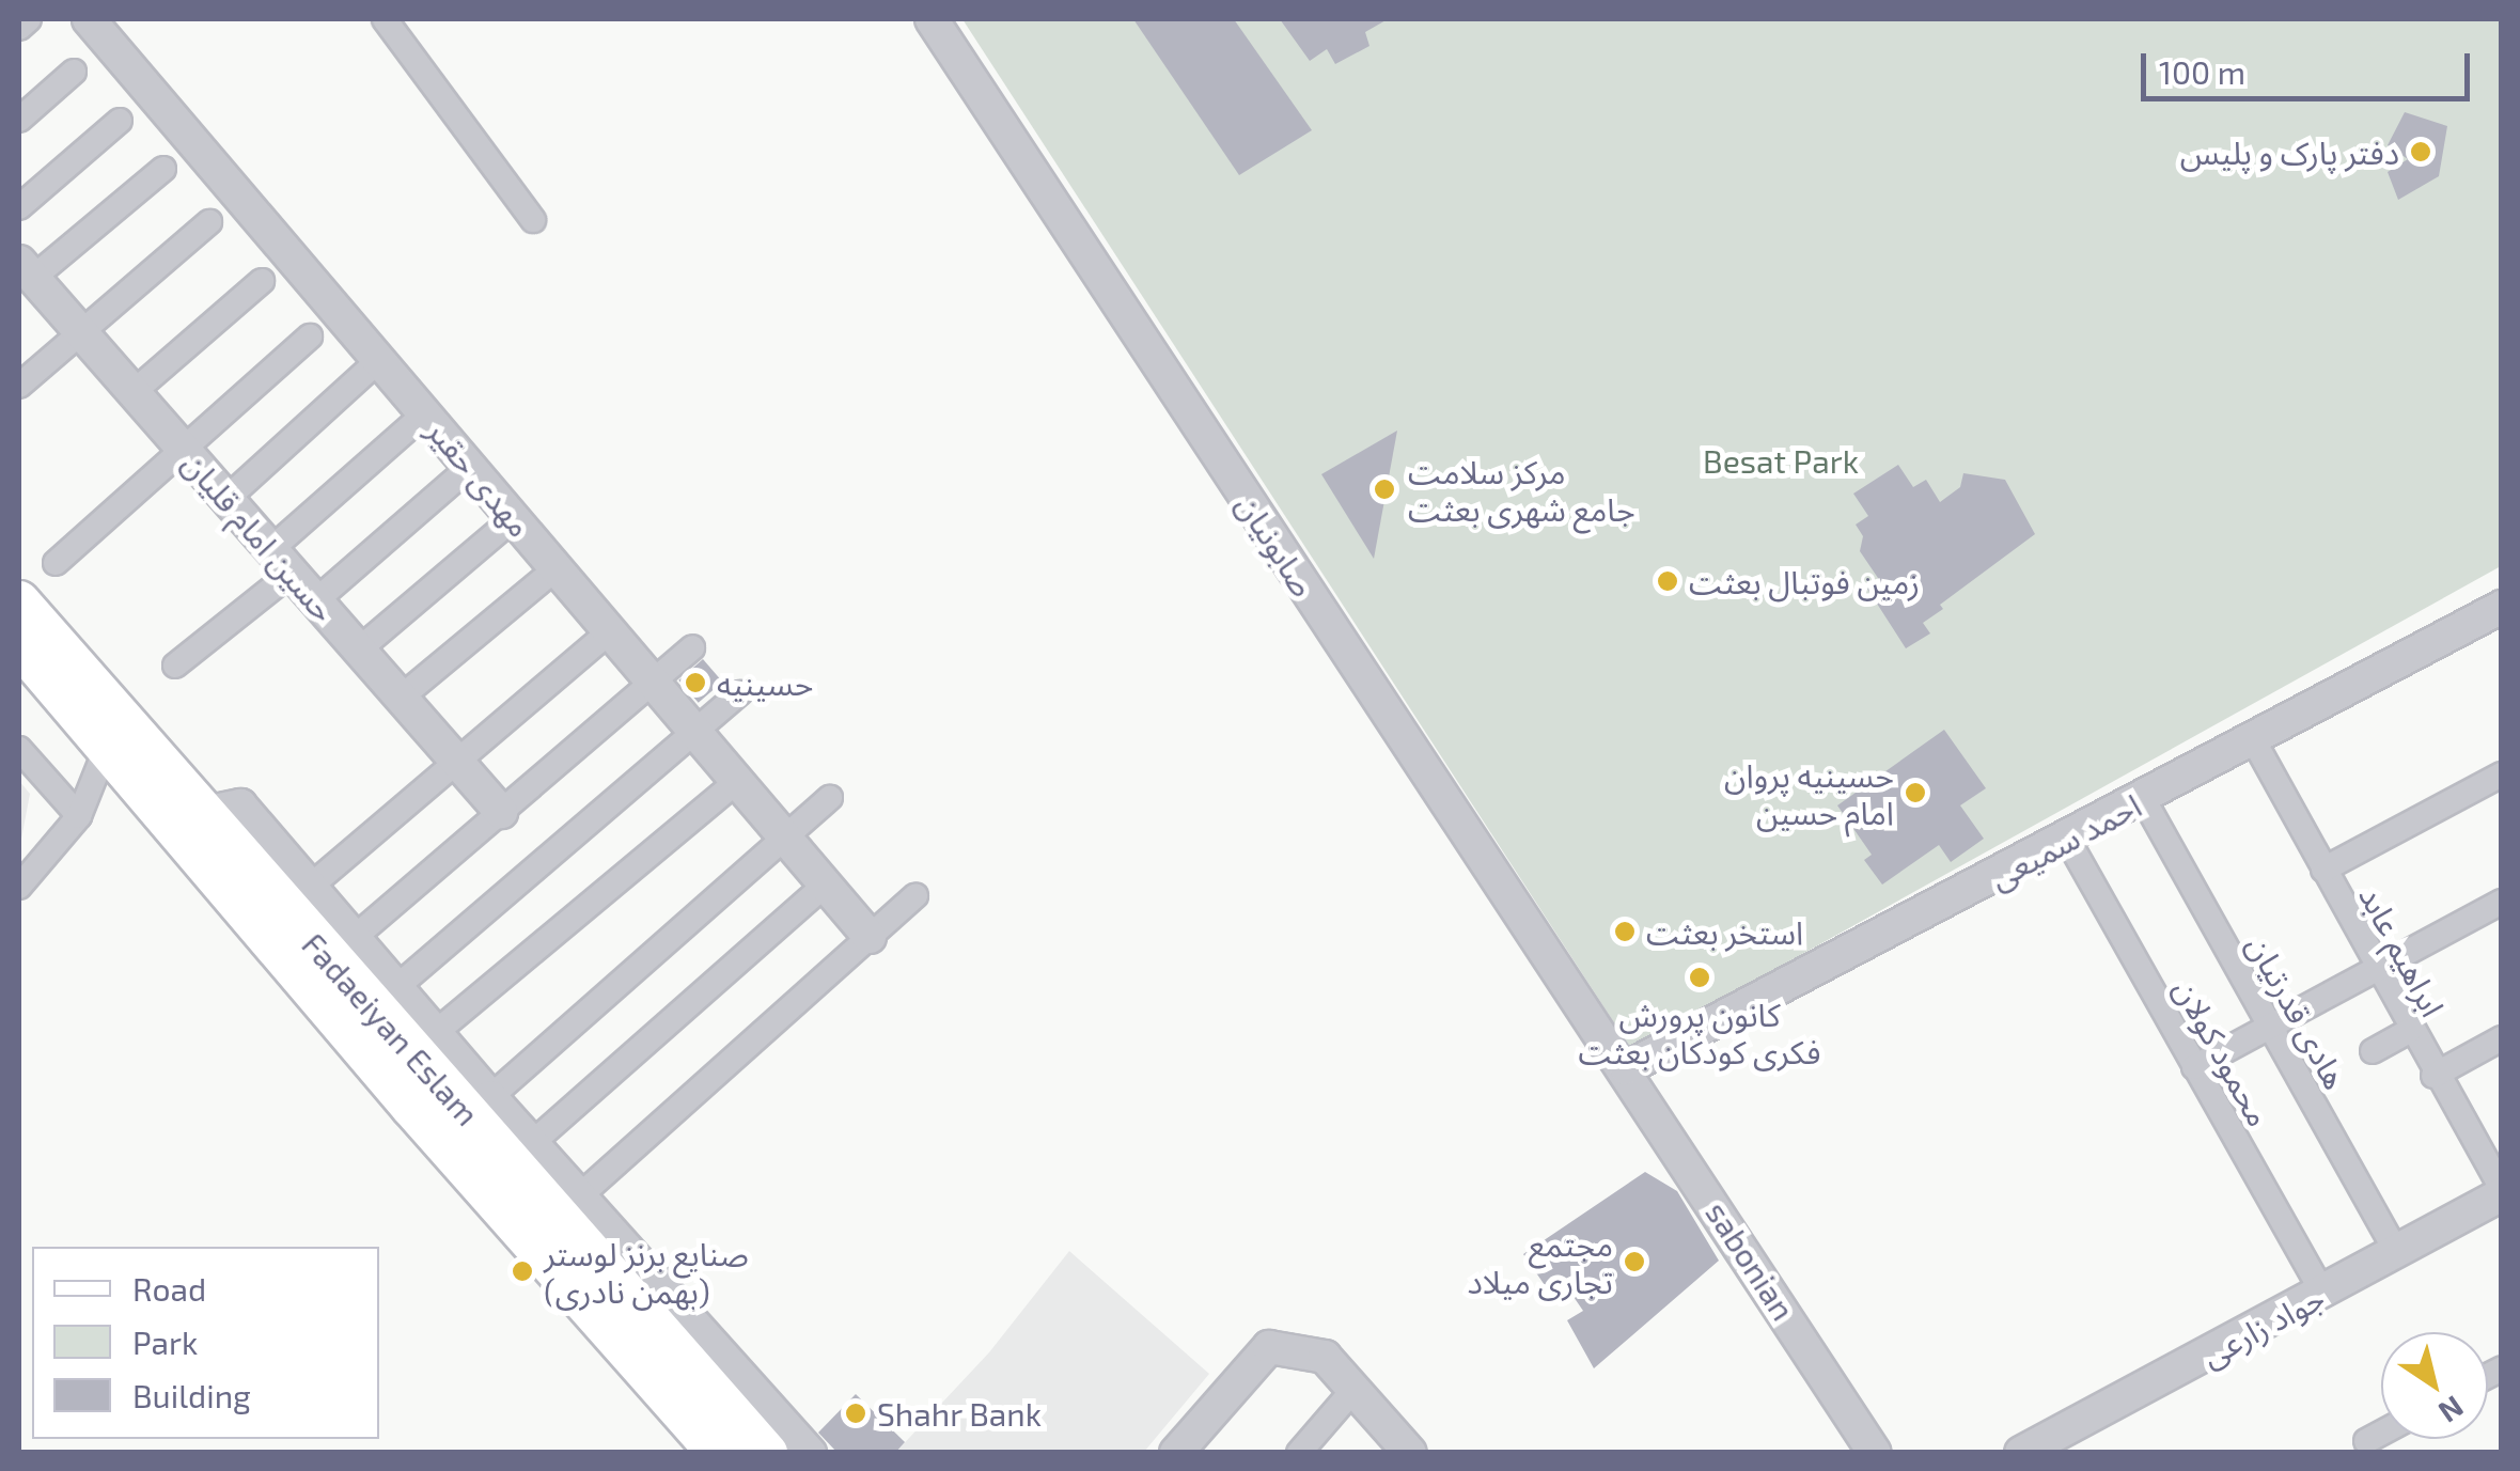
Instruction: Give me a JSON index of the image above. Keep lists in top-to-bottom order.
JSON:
{
  "streets": {
    "main road": ["Fadaeiyan Eslam"],
    "street": [
      "مهدی حقیر",
      "حسین امام قلیان",
      "صابونیان",
      "احمد سمیعی",
      "ابراهیم عابد",
      "هادی قدرتیان",
      "محمود کولان",
      "sabonian",
      "جواد زارعی"
    ]
  },
  "crossings": [
    ["صابونیان", "احمد سمیعی"],
    ["صابونیان", "sabonian"],
    ["احمد سمیعی", "ابراهیم عابد"],
    ["احمد سمیعی", "هادی قدرتیان"],
    ["احمد سمیعی", "محمود کولان"],
    ["احمد سمیعی", "sabonian"],
    ["ابراهیم عابد", "جواد زارعی"],
    ["هادی قدرتیان", "جواد زارعی"],
    ["محمود کولان", "جواد زارعی"]
  ],
  "parks": ["Besat Park"],
  "places": [
    "دفتر پارک و پلیس",
    "مرکز سلامت جامع شهری بعثت",
    "زمین فوتبال بعثت",
    "حسینیه",
    "حسینیه پروان امام حسین",
    "استخر بعثت",
    "کانون پرورش فکری کودکان بعثت",
    "مجتمع تجاری میلاد",
    "صنایع برنز لوستر (بهمن نادری)",
    "Shahr Bank"
  ],
  "legend": ["Road", "Park", "Building"],
  "scale_bar": "100 m",
  "north": "bottom right"
}
